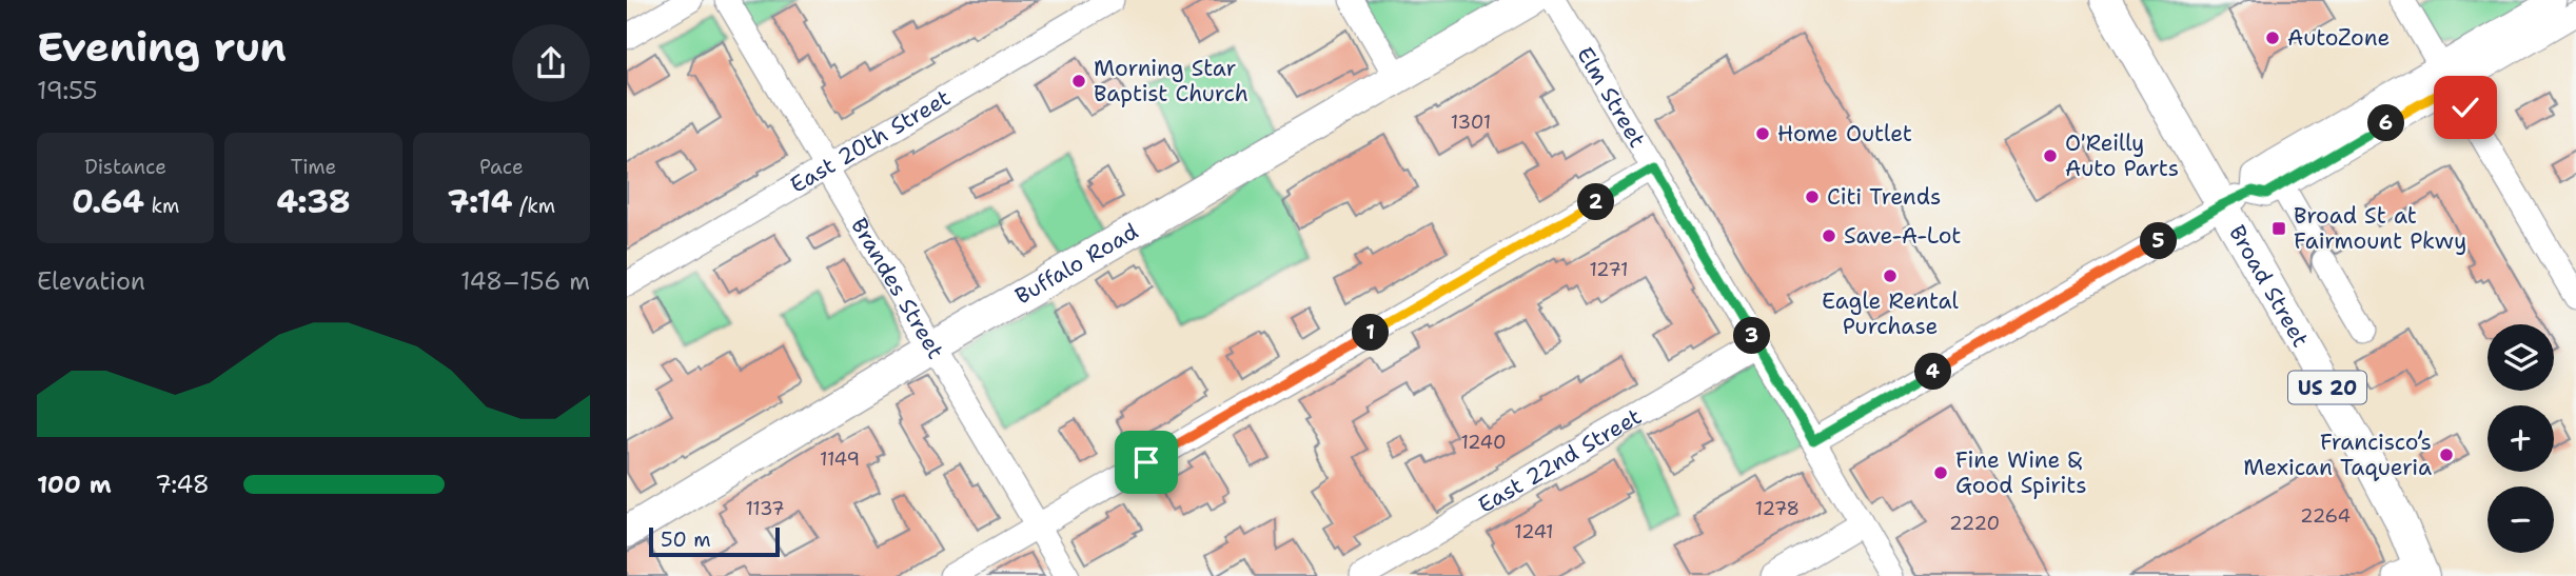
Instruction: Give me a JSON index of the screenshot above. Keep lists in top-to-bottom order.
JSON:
{
  "streets": {
    "main road": ["Buffalo Road", "Broad Street", "US 20"],
    "street": [
      "Elm Street",
      "East 20th Street",
      "Brandes Street",
      "East 22nd Street"
    ]
  },
  "crossings": [
    ["Elm Street", "East 22nd Street"],
    ["East 20th Street", "Brandes Street"],
    ["Buffalo Road", "Brandes Street"]
  ],
  "places": {
    "other": [
      "AutoZone",
      "Morning Star Baptist Church",
      "Home Outlet",
      "O'Reilly Auto Parts",
      "Citi Trends",
      "Save-A-Lot",
      "Eagle Rental Purchase",
      "Francisco’s Mexican Taqueria",
      "Fine Wine & Good Spirits"
    ],
    "transit": ["Broad St at Fairmount Pkwy"]
  },
  "house_numbers": [
    "1301",
    "1271",
    "1240",
    "1149",
    "1137",
    "1278",
    "2264",
    "2220",
    "1241"
  ],
  "scale_bar": "50 m",
  "page": {
    "heading": ["Evening run", "19:55"],
    "pins": [
      "6",
      "2",
      "5",
      "1",
      "3",
      "4"
    ],
    "stats": [
      ["Distance", "0.64 km"],
      ["Time", "4:38"],
      ["Pace", "7:14 /km"]
    ],
    "chart": ["Elevation", "148–156 m"],
    "map_buttons": ["+", "−"],
    "list": [
      {
        "name": "100 m",
        "note": "7:48"
      }
    ],
    "scale": "50 m"
  }
}
